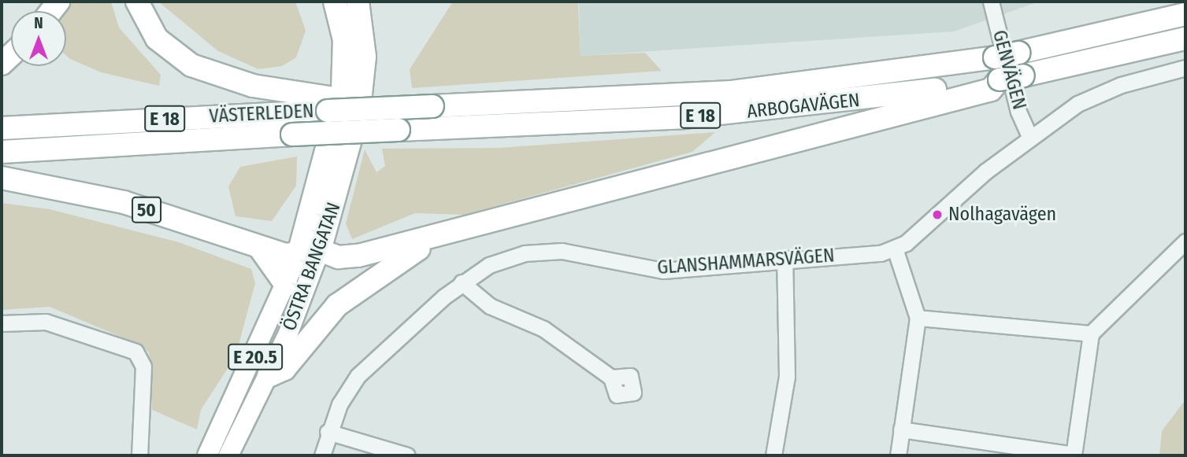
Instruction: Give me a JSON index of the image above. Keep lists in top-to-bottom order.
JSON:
{
  "streets": {
    "highway": [
      "ARBOGAVÄGEN",
      "VÄSTERLEDEN",
      "E 18",
      "50",
      "ÖSTRA BANGATAN",
      "E 20.5"
    ],
    "street": ["GENVÄGEN", "GLANSHAMMARSVÄGEN"]
  },
  "crossings": [
    ["ARBOGAVÄGEN", "VÄSTERLEDEN"],
    ["ARBOGAVÄGEN", "E 18"],
    ["ARBOGAVÄGEN", "ÖSTRA BANGATAN"],
    ["ARBOGAVÄGEN", "E 20.5"],
    ["VÄSTERLEDEN", "E 18"],
    ["VÄSTERLEDEN", "ÖSTRA BANGATAN"],
    ["VÄSTERLEDEN", "E 20.5"],
    ["E 18", "50"],
    ["E 18", "ÖSTRA BANGATAN"],
    ["50", "ÖSTRA BANGATAN"],
    ["ÖSTRA BANGATAN", "E 20.5"]
  ],
  "places": ["Nolhagavägen"],
  "north": "top"
}
